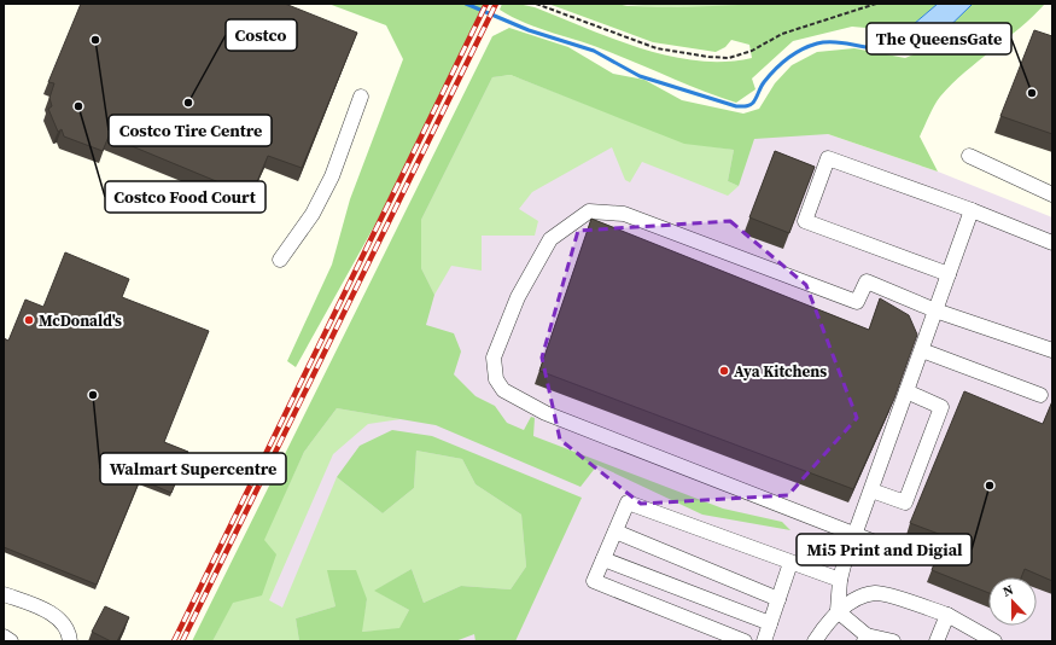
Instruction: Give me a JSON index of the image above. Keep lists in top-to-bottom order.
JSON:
{
  "places": [
    "Costco Tire Centre",
    "The QueensGate",
    "Costco",
    "Costco Food Court",
    "McDonald's",
    "Aya Kitchens",
    "Walmart Supercentre",
    "Mi5 Print and Digial"
  ],
  "north": "top"
}
